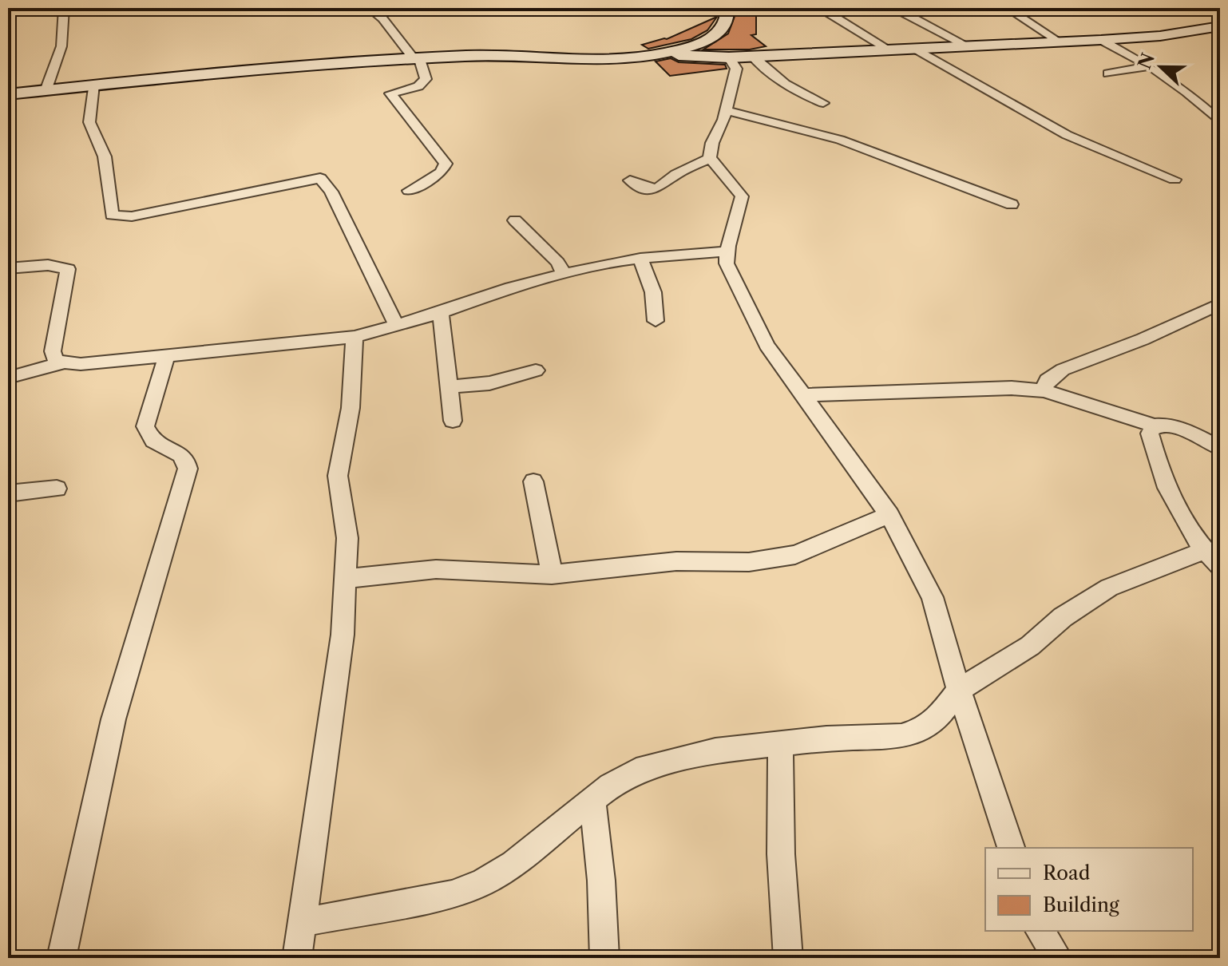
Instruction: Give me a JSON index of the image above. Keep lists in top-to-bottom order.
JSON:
{
  "legend": ["Road", "Building"],
  "north": "left"
}
